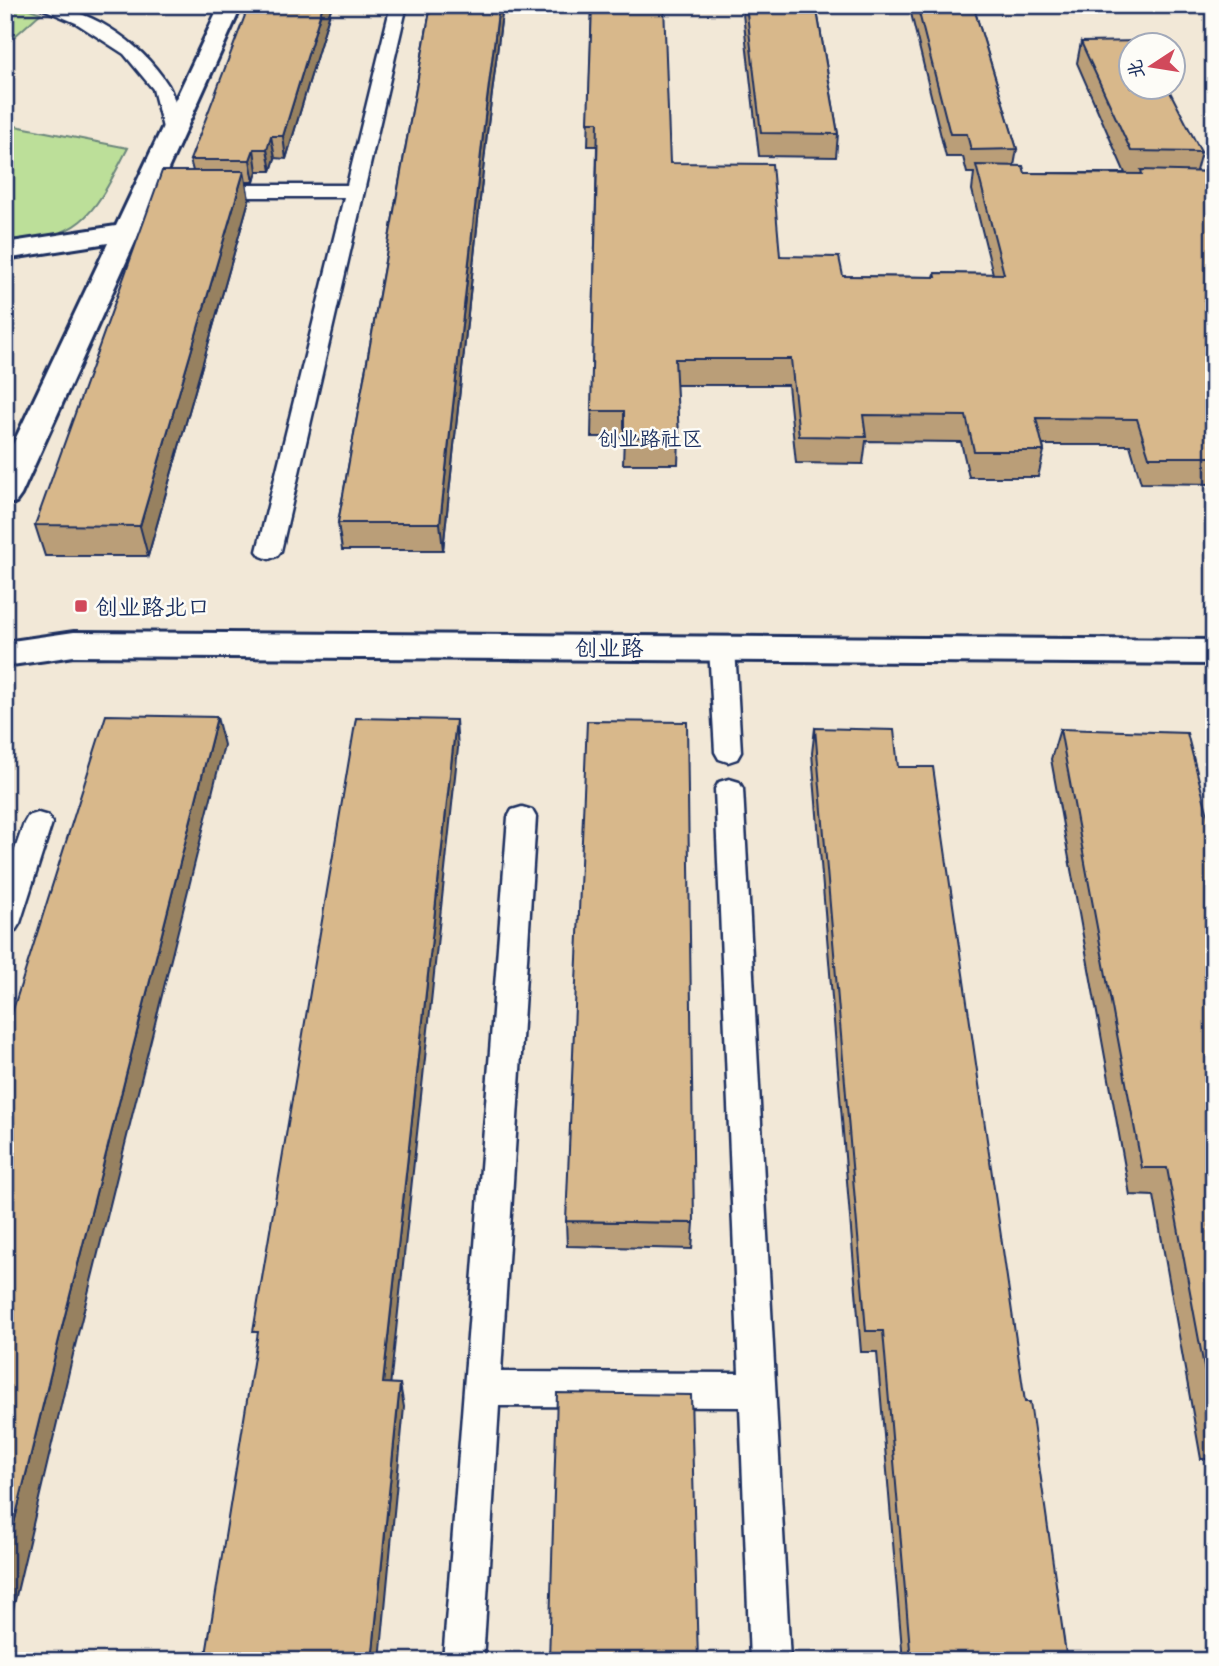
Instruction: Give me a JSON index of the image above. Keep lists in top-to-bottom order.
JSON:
{
  "streets": {
    "street": ["创业路"]
  },
  "districts": ["创业路社区"],
  "places": {
    "transit": ["创业路北口"]
  },
  "north": "left"
}
